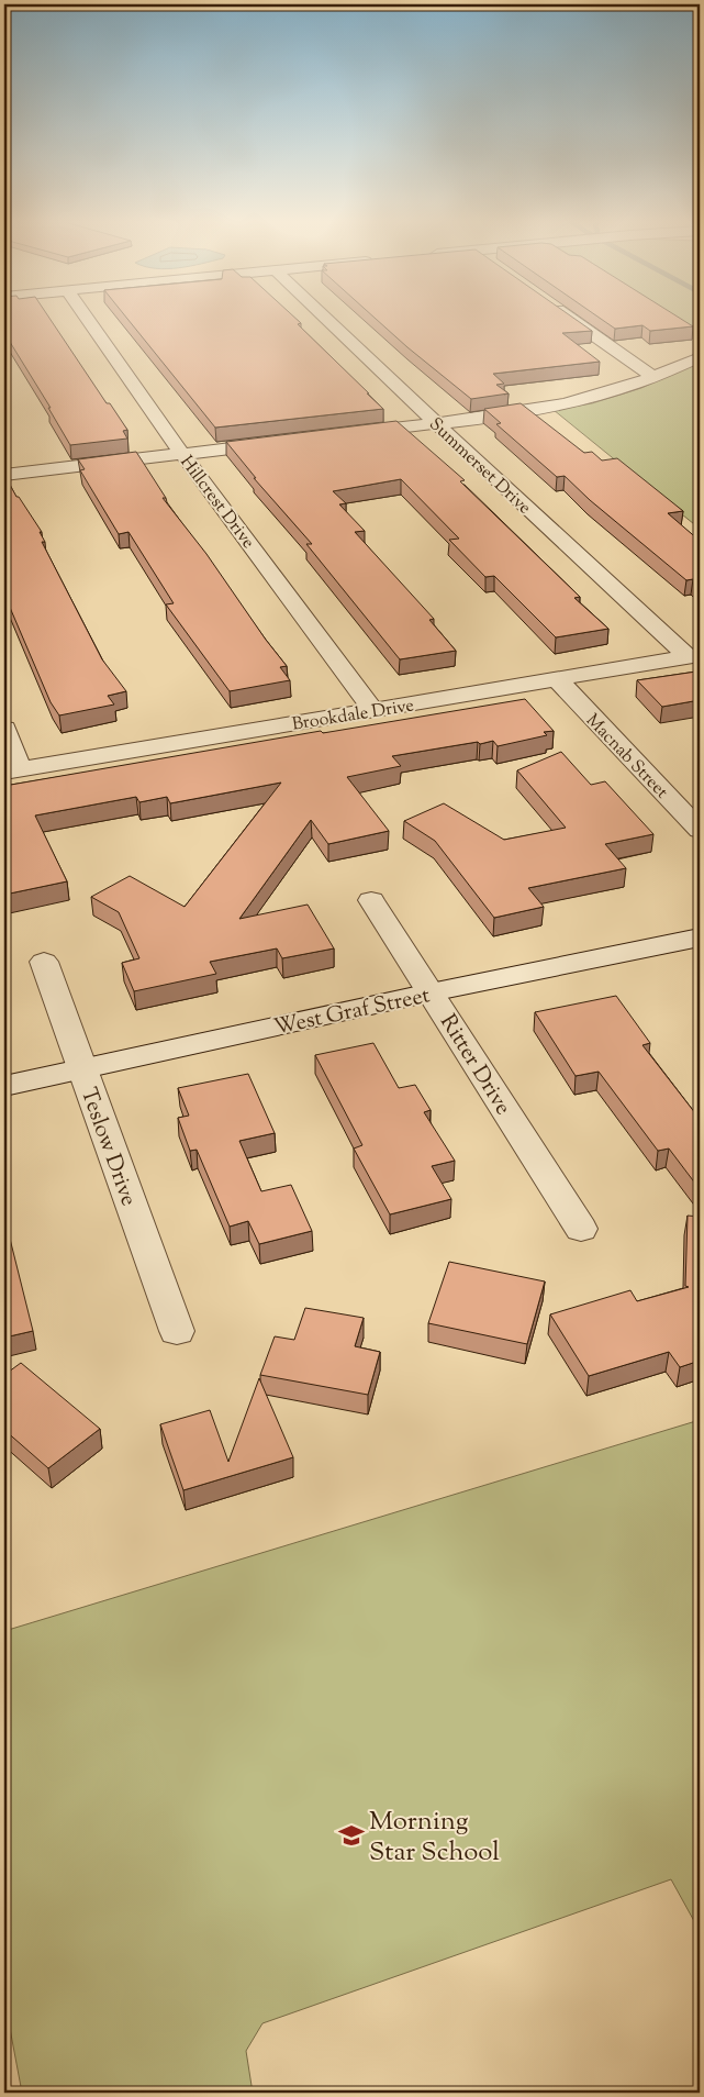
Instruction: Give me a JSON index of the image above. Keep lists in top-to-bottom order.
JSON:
{
  "streets": {
    "street": [
      "Summerset Drive",
      "Hillcrest Drive",
      "Brookdale Drive",
      "Macnab Street",
      "West Graf Street",
      "Ritter Drive",
      "Teslow Drive"
    ]
  },
  "crossings": [
    ["Summerset Drive", "Brookdale Drive"],
    ["Hillcrest Drive", "Brookdale Drive"],
    ["Brookdale Drive", "Macnab Street"],
    ["West Graf Street", "Ritter Drive"],
    ["West Graf Street", "Teslow Drive"]
  ],
  "places": {
    "school or university": ["Morning Star School"]
  }
}
